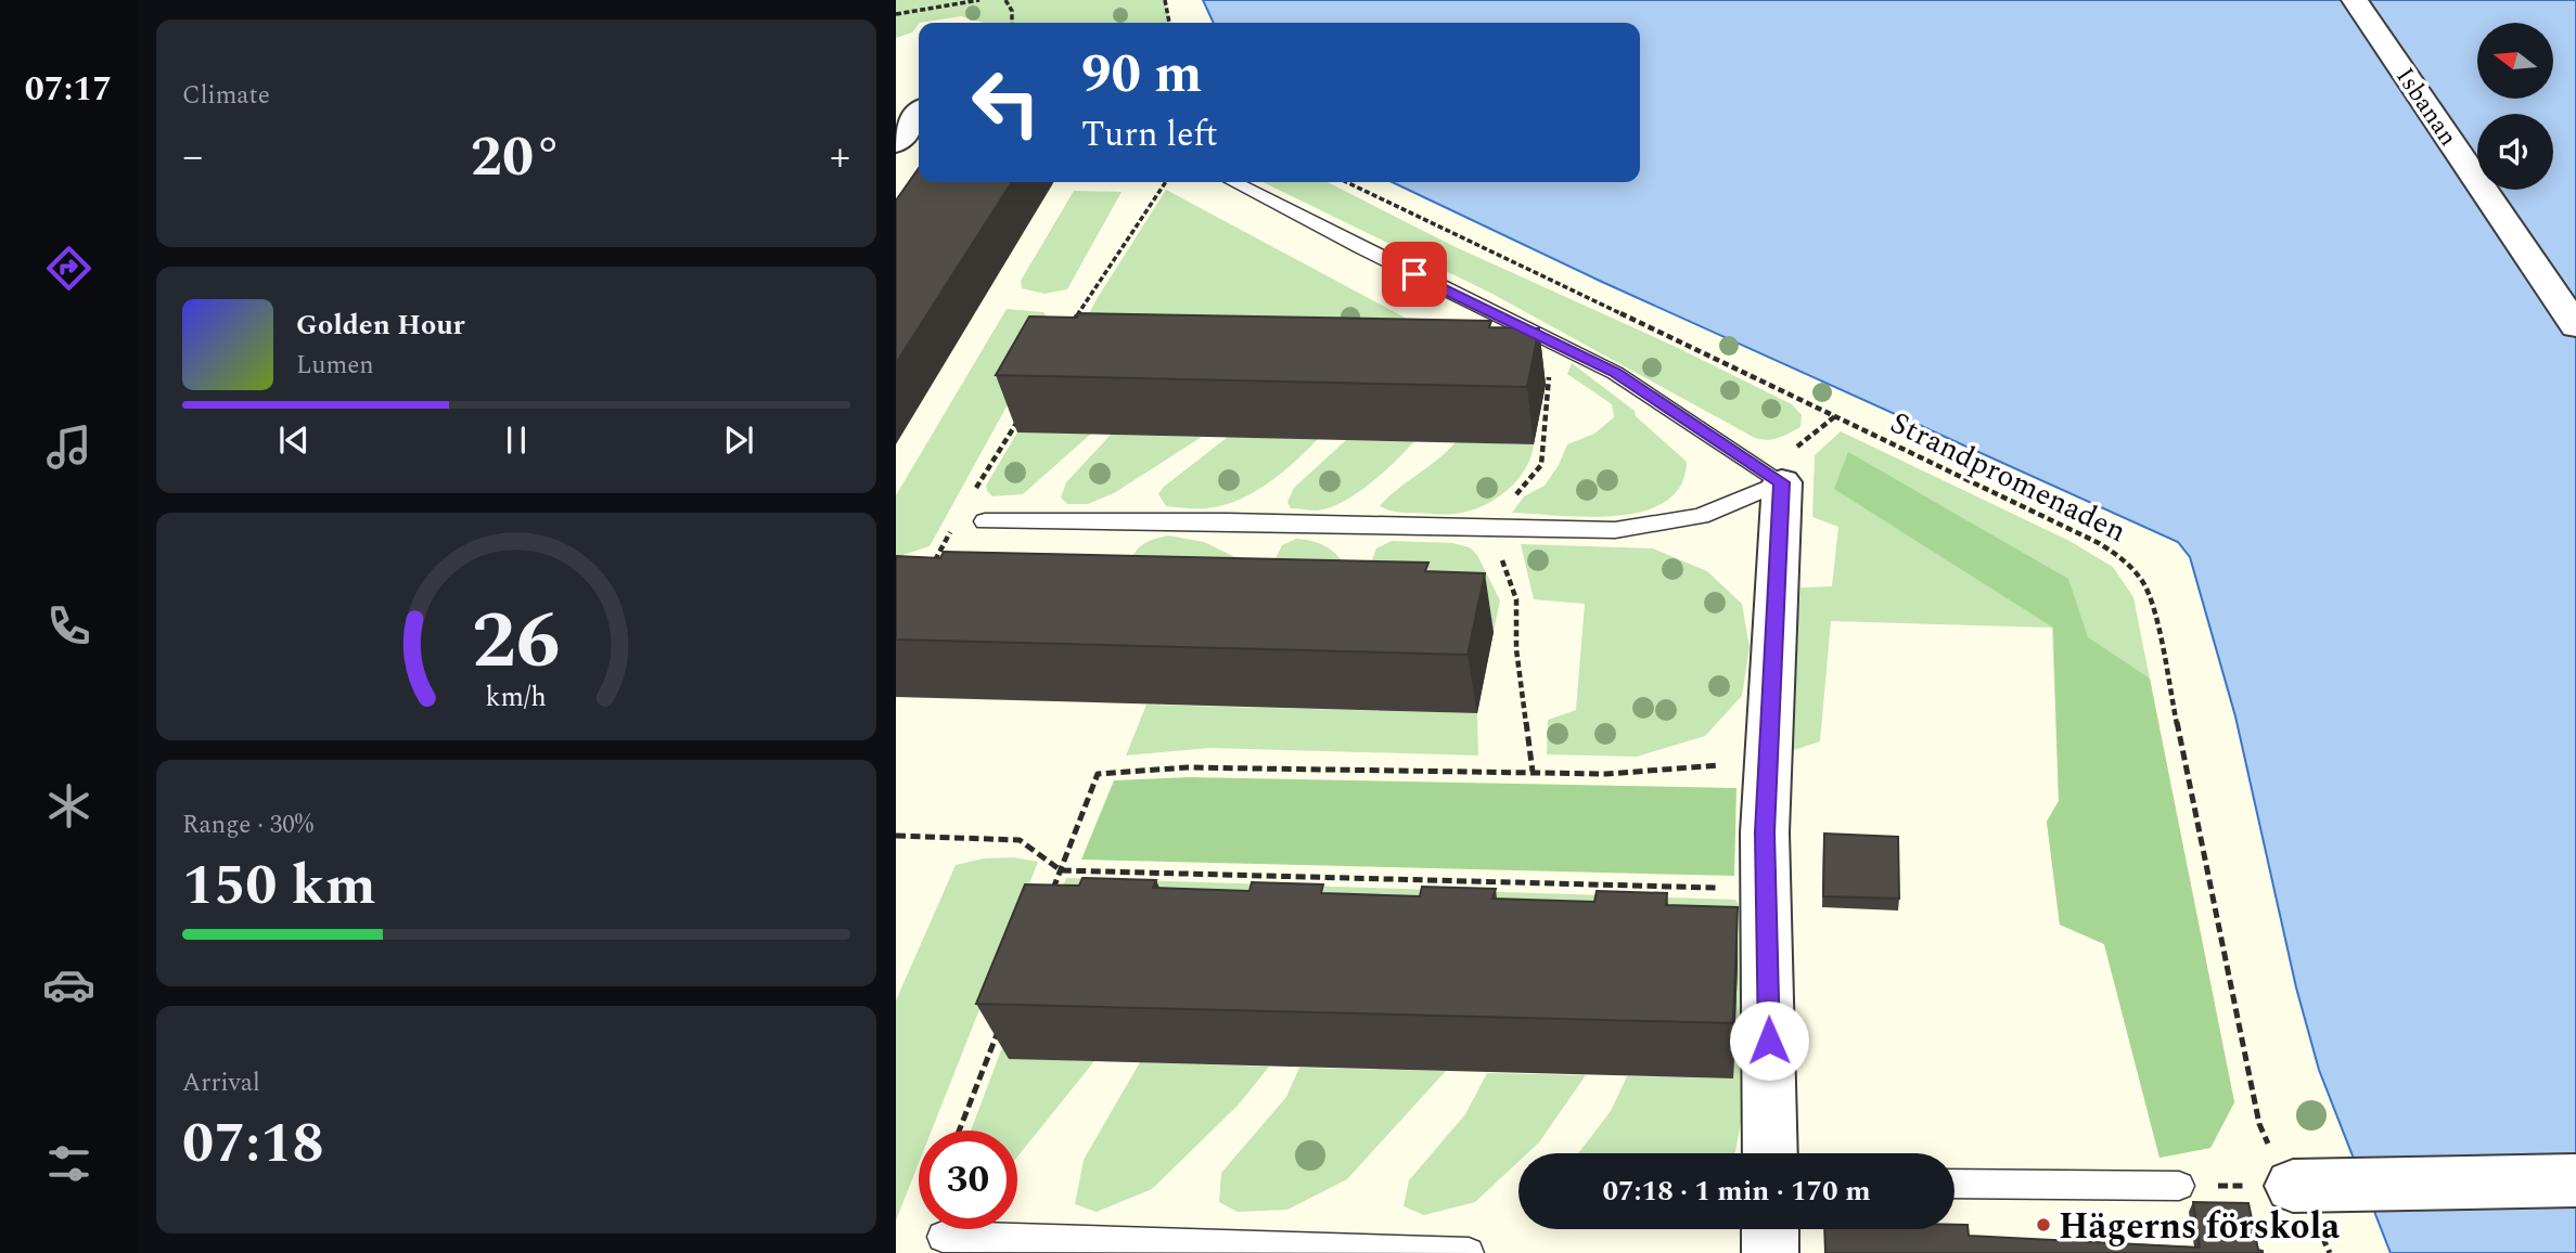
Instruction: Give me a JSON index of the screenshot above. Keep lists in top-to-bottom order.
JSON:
{
  "streets": {
    "street": ["Isbanan"],
    "path": ["Strandpromenaden"]
  },
  "places": ["Hägerns förskola"],
  "north": "left",
  "page": {
    "tabs": "07:17",
    "tile": [
      "Climate",
      ["Range · 30%", "150 km"],
      ["Arrival", "07:18"]
    ],
    "turn": ["90 m", "Turn left"],
    "heat": ["−", "20°", "+"],
    "song": ["Golden Hour", "Lumen"],
    "limit": "30",
    "trip": "07:18 · 1 min · 170 m",
    "gauge": ["26", "km/h"]
  }
}
